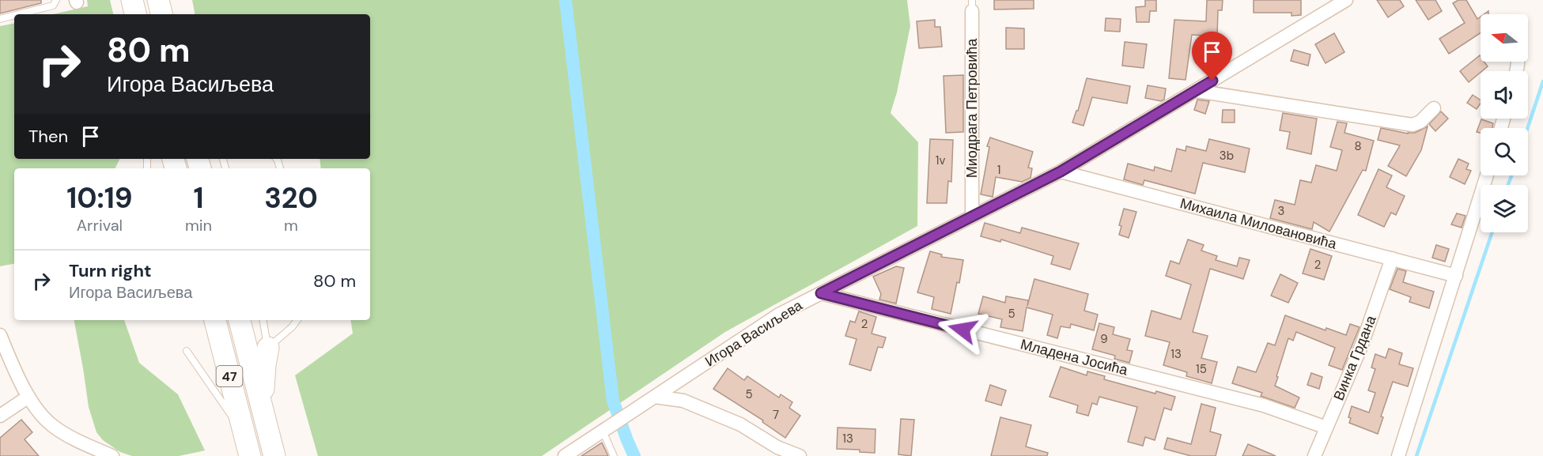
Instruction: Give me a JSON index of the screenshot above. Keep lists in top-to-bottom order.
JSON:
{
  "streets": {
    "main road": ["47"],
    "street": [
      "Миодрага Петровића",
      "Михаила Миловановића",
      "Игора Васиљева",
      "Младена Јосића",
      "Винка Грдана"
    ]
  },
  "crossings": [
    ["Миодрага Петровића", "Игора Васиљева"],
    ["Михаила Миловановића", "Игора Васиљева"],
    ["Михаила Миловановића", "Винка Грдана"],
    ["Игора Васиљева", "Младена Јосића"],
    ["Младена Јосића", "Винка Грдана"]
  ],
  "house_numbers": [
    "8",
    "3b",
    "1v",
    "1",
    "3",
    "2",
    "5",
    "2",
    "9",
    "13",
    "15",
    "5",
    "7",
    "13"
  ],
  "north": "left",
  "page": {
    "turn": ["80 m", "Игора Васиљева"],
    "then": "Then",
    "eta": [
      "10:19",
      "Arrival",
      "1",
      "min",
      "320",
      "m"
    ],
    "list": [
      {
        "name": "Turn right",
        "note": "Игора Васиљева",
        "value": "80 m"
      }
    ]
  }
}
